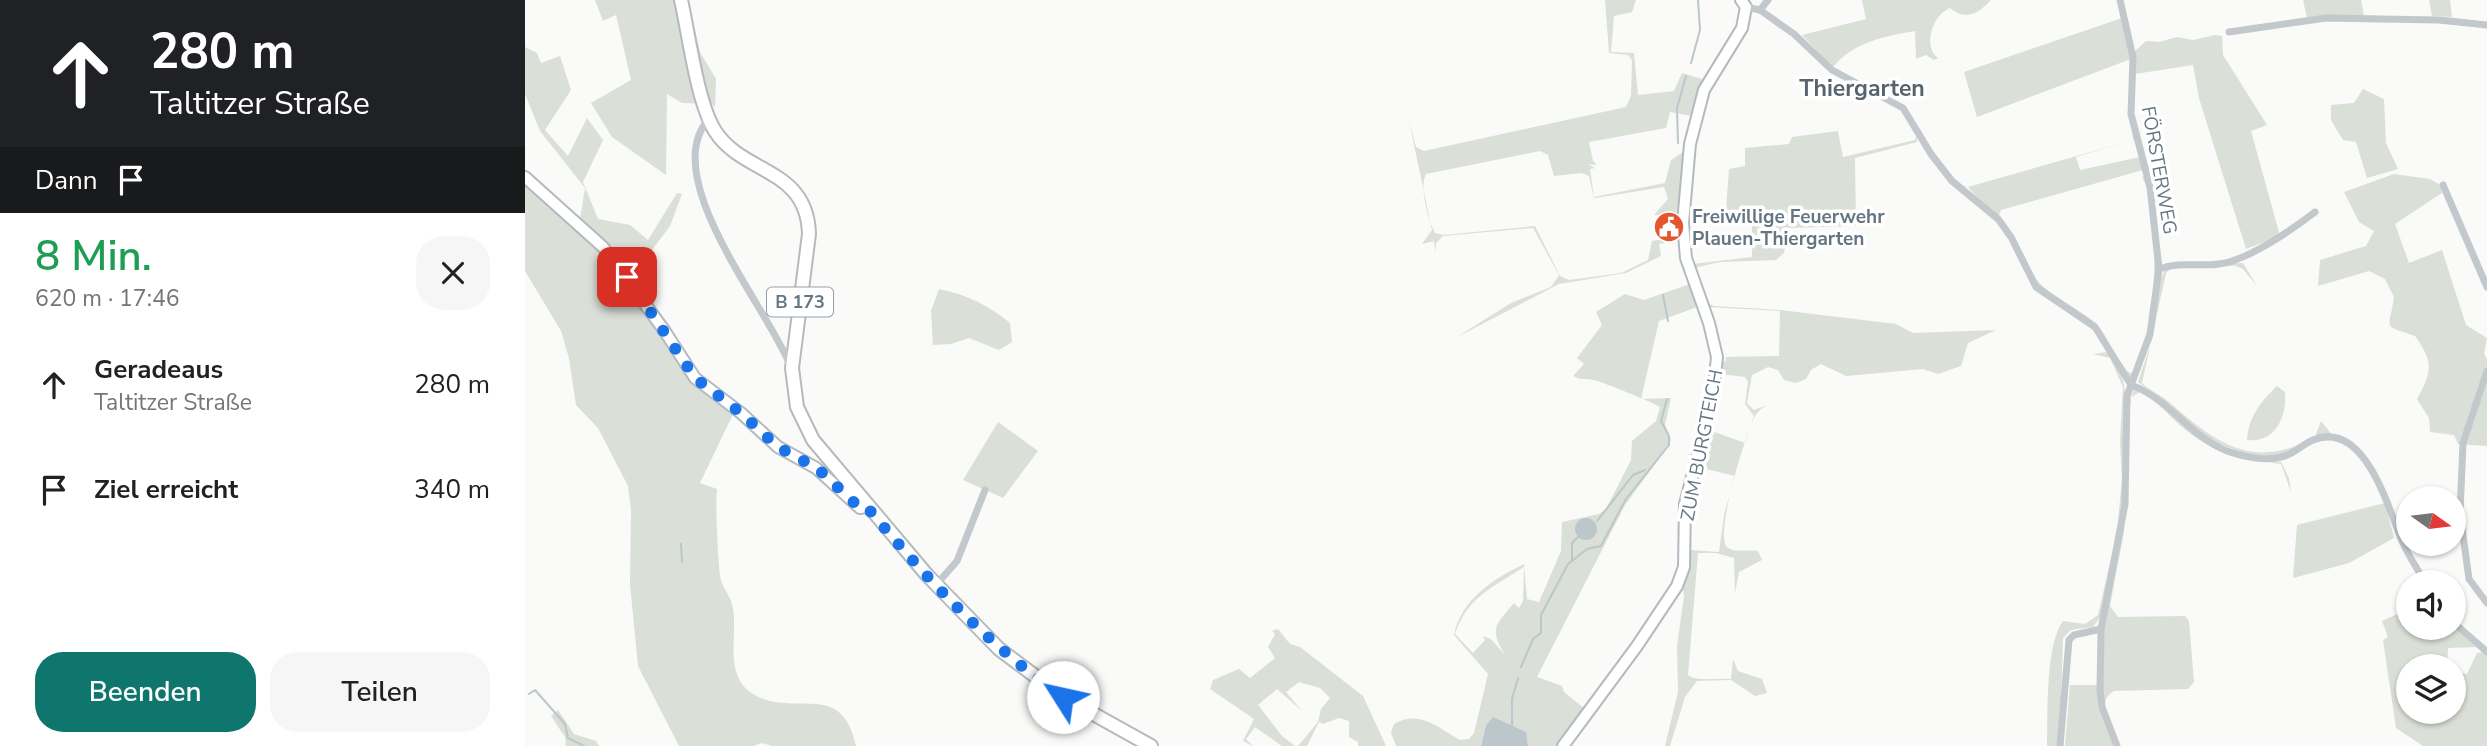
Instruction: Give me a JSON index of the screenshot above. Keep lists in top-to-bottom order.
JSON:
{
  "streets": {
    "main road": ["B 173"],
    "street": ["FÖRSTERWEG", "ZUM BURGTEICH"]
  },
  "districts": ["Thiergarten"],
  "places": {
    "public building": ["Freiwillige Feuerwehr Plauen-Thiergarten"]
  },
  "north": "right",
  "page": {
    "turn": ["280 m", "Taltitzer Straße"],
    "then": "Dann",
    "heading": ["8 Min.", "620 m · 17:46"],
    "list": [
      {
        "name": "Geradeaus",
        "note": "Taltitzer Straße",
        "value": "280 m"
      },
      {
        "name": "Ziel erreicht",
        "value": "340 m"
      }
    ],
    "buttons": ["Beenden", "Teilen"]
  }
}
